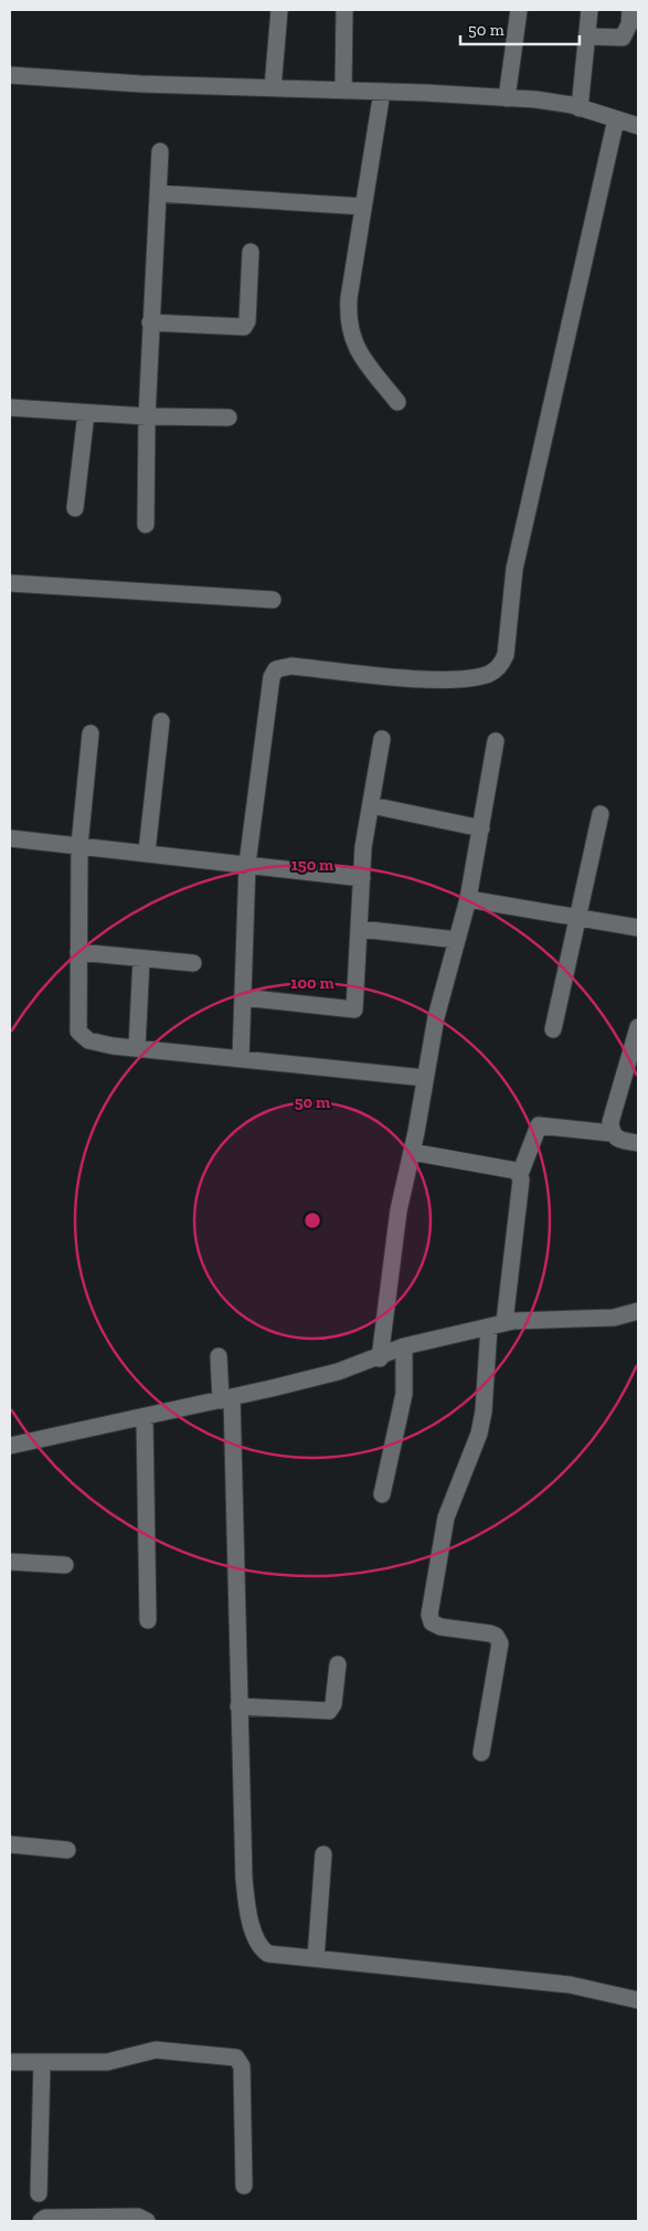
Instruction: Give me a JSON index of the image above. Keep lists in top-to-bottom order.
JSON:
{
  "scale_bar": "50 m",
  "rings": ["150 m", "100 m", "50 m"]
}
